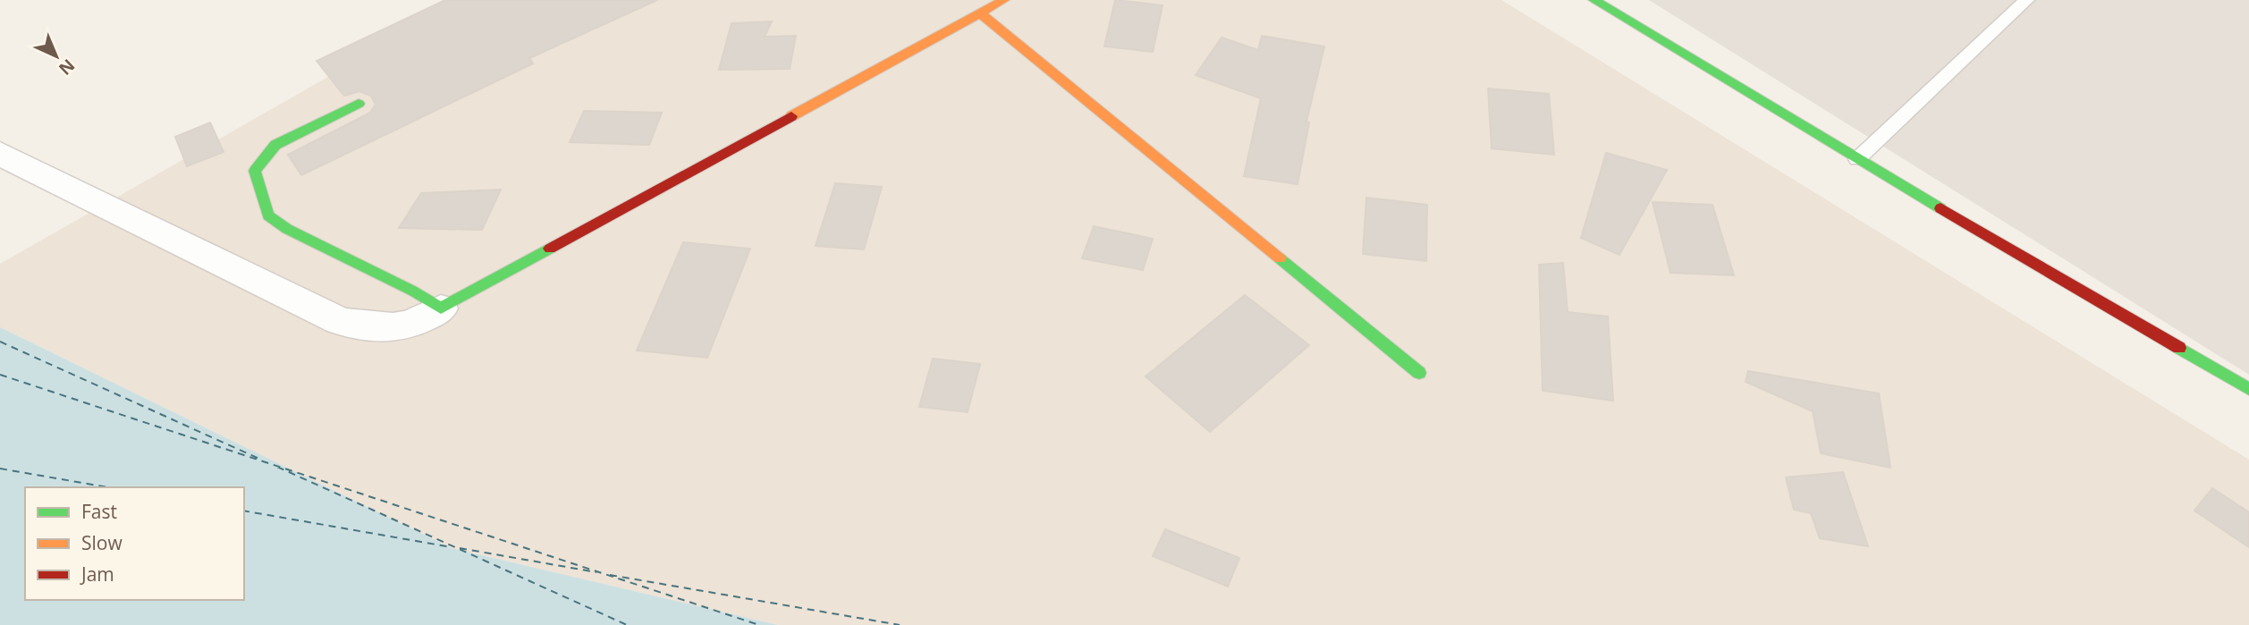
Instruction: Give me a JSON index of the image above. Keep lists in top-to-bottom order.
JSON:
{
  "legend": ["Fast", "Slow", "Jam"],
  "north": "bottom right"
}
